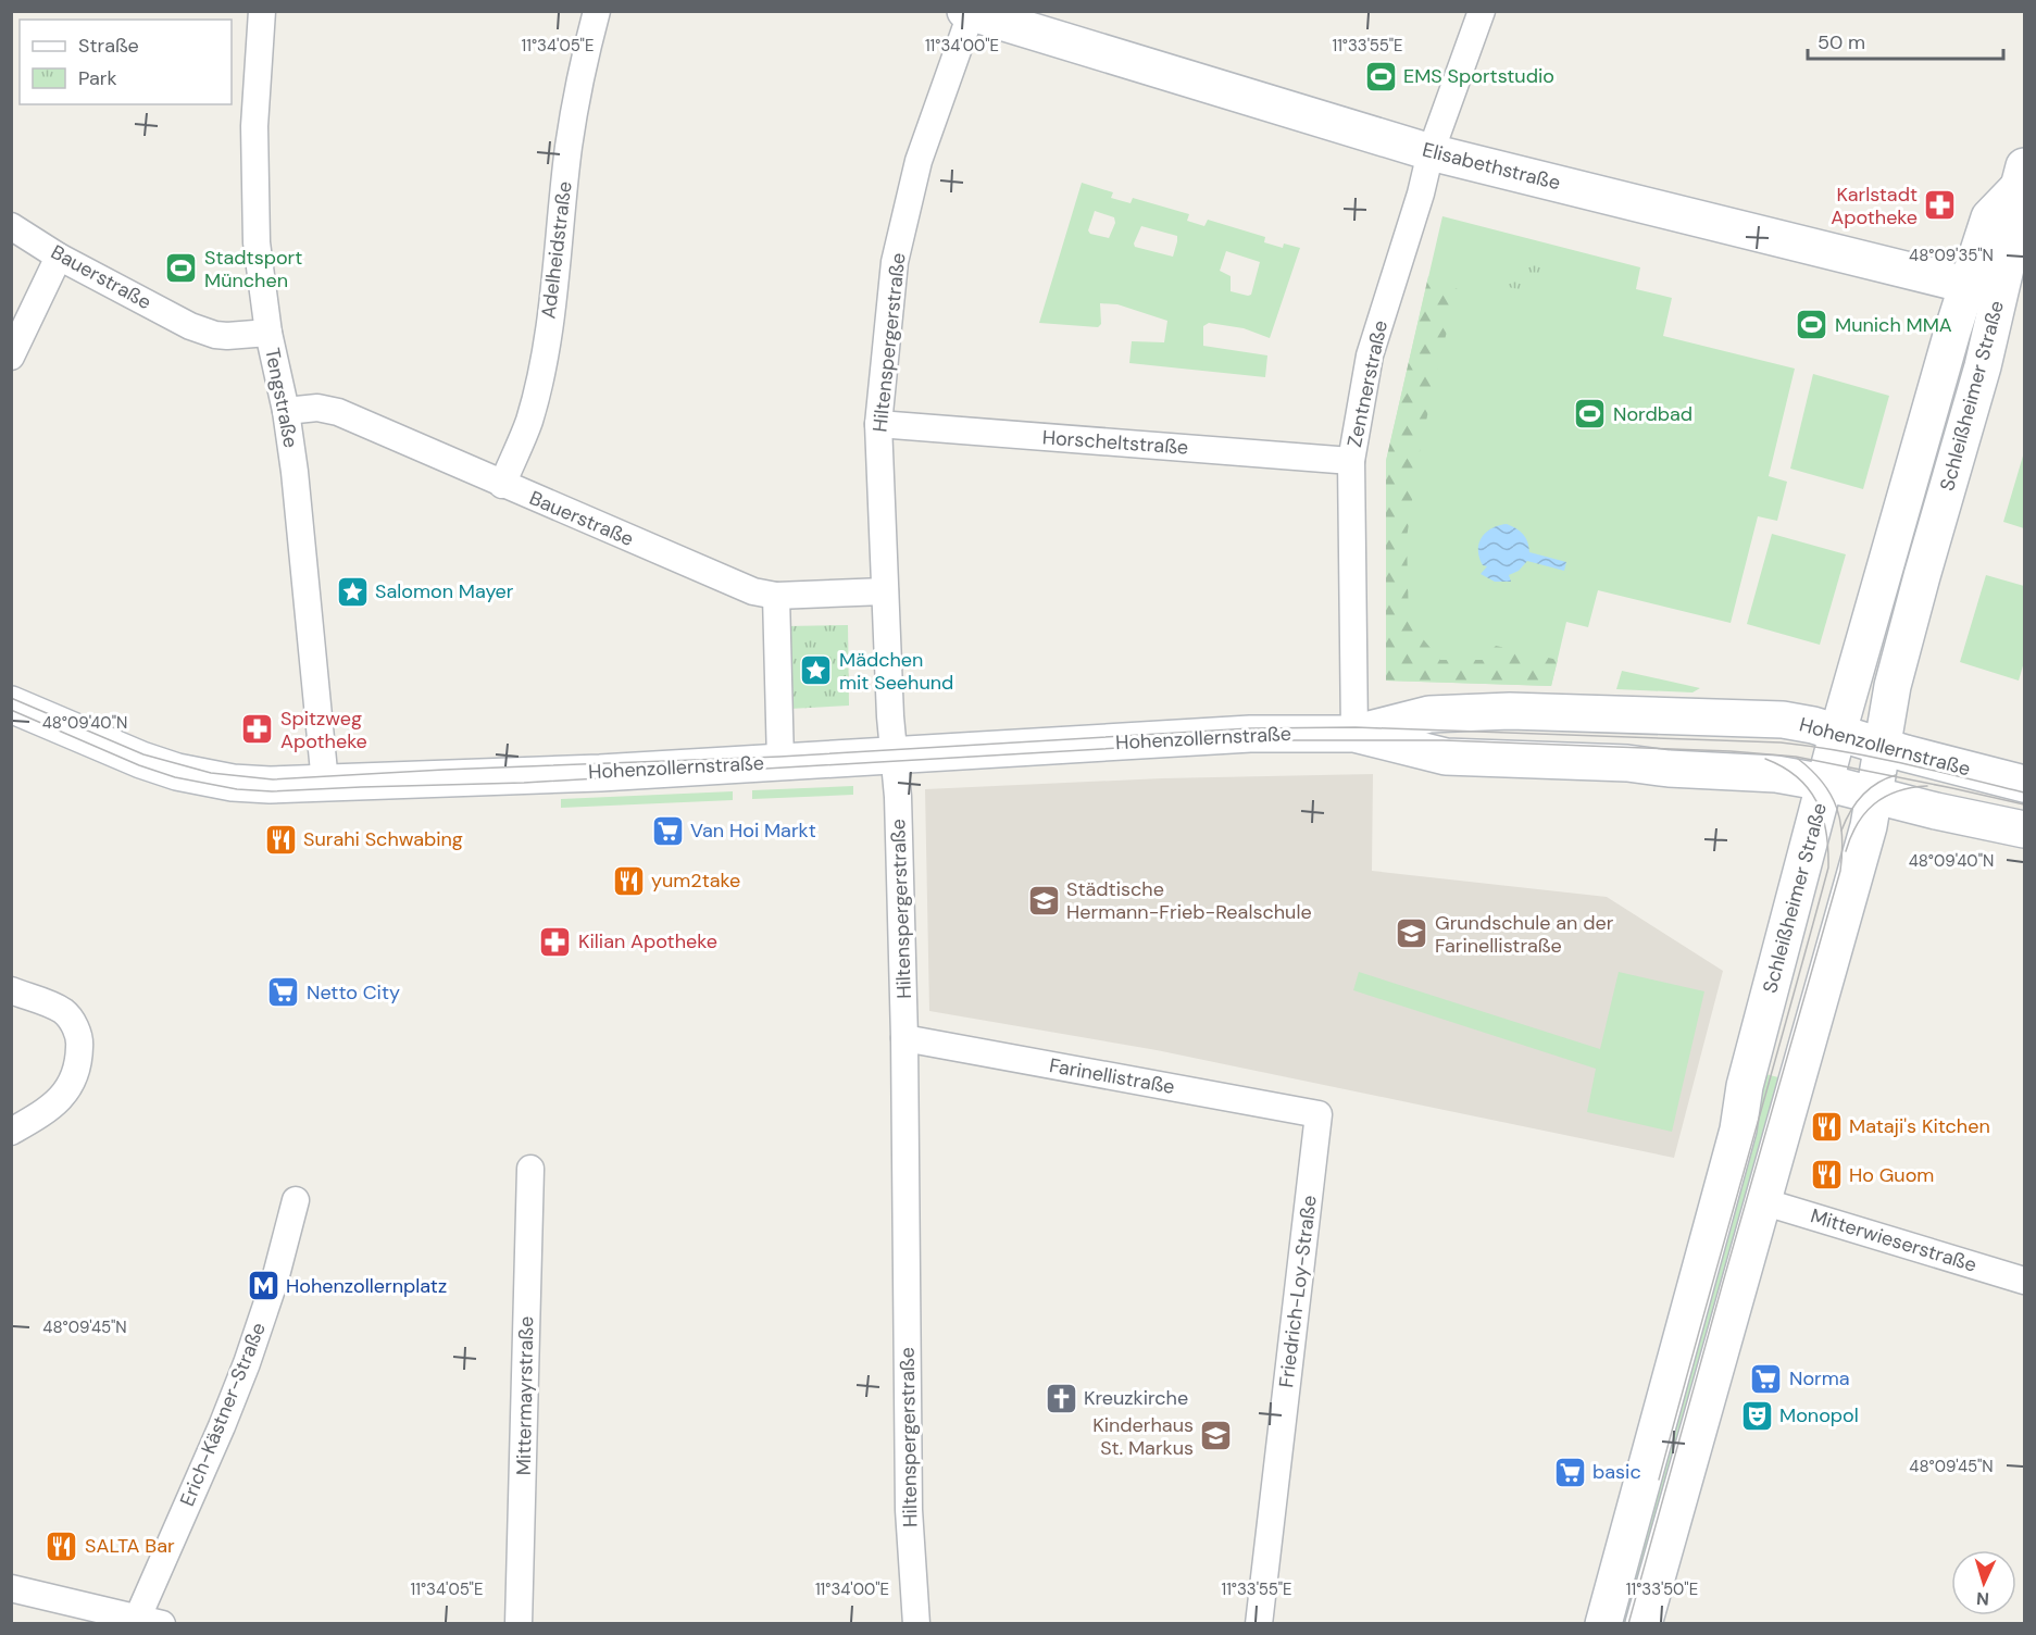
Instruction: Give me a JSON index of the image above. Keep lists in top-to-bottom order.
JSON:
{
  "streets": {
    "main road": ["Elisabethstraße", "Schleißheimer Straße", "Hohenzollernstraße"],
    "street": [
      "Adelheidstraße",
      "Bauerstraße",
      "Hiltenspergerstraße",
      "Zentnerstraße",
      "Tengstraße",
      "Horscheltstraße",
      "Farinellistraße",
      "Mitterwieserstraße",
      "Friedrich-Loy-Straße",
      "Mittermayrstraße",
      "Erich-Kästner-Straße"
    ]
  },
  "crossings": [
    ["Elisabethstraße", "Hiltenspergerstraße"],
    ["Elisabethstraße", "Zentnerstraße"],
    ["Elisabethstraße", "Schleißheimer Straße"],
    ["Adelheidstraße", "Bauerstraße"],
    ["Bauerstraße", "Hiltenspergerstraße"],
    ["Bauerstraße", "Tengstraße"],
    ["Hiltenspergerstraße", "Horscheltstraße"],
    ["Hiltenspergerstraße", "Hohenzollernstraße"],
    ["Hiltenspergerstraße", "Farinellistraße"],
    ["Zentnerstraße", "Horscheltstraße"],
    ["Zentnerstraße", "Hohenzollernstraße"],
    ["Schleißheimer Straße", "Hohenzollernstraße"],
    ["Schleißheimer Straße", "Mitterwieserstraße"],
    ["Tengstraße", "Hohenzollernstraße"],
    ["Farinellistraße", "Friedrich-Loy-Straße"]
  ],
  "places": {
    "sports": [
      "EMS Sportstudio",
      "Stadtsport München",
      "Munich MMA",
      "Nordbad"
    ],
    "pharmacy": ["Karlstadt Apotheke", "Spitzweg Apotheke", "Kilian Apotheke"],
    "place": ["Salomon Mayer", "Mädchen mit Seehund"],
    "supermarket": [
      "Van Hoi Markt",
      "Netto City",
      "Norma",
      "basic"
    ],
    "restaurant": [
      "Surahi Schwabing",
      "yum2take",
      "Mataji's Kitchen",
      "Ho Guom",
      "SALTA Bar"
    ],
    "school or university": ["Städtische Hermann-Frieb-Realschule", "Grundschule an der Farinellistraße", "Kinderhaus St. Markus"],
    "metro station": ["Hohenzollernplatz"],
    "church": ["Kreuzkirche"],
    "theatre": ["Monopol"]
  },
  "legend": ["Straße", "Park"],
  "scale_bar": "50 m",
  "north": "bottom",
  "coordinates": [
    "11°34'05\"E",
    "11°34'00\"E",
    "11°33'55\"E",
    "48°09'35\"N",
    "48°09'40\"N",
    "48°09'45\"N",
    "11°33'50\"E"
  ]
}
